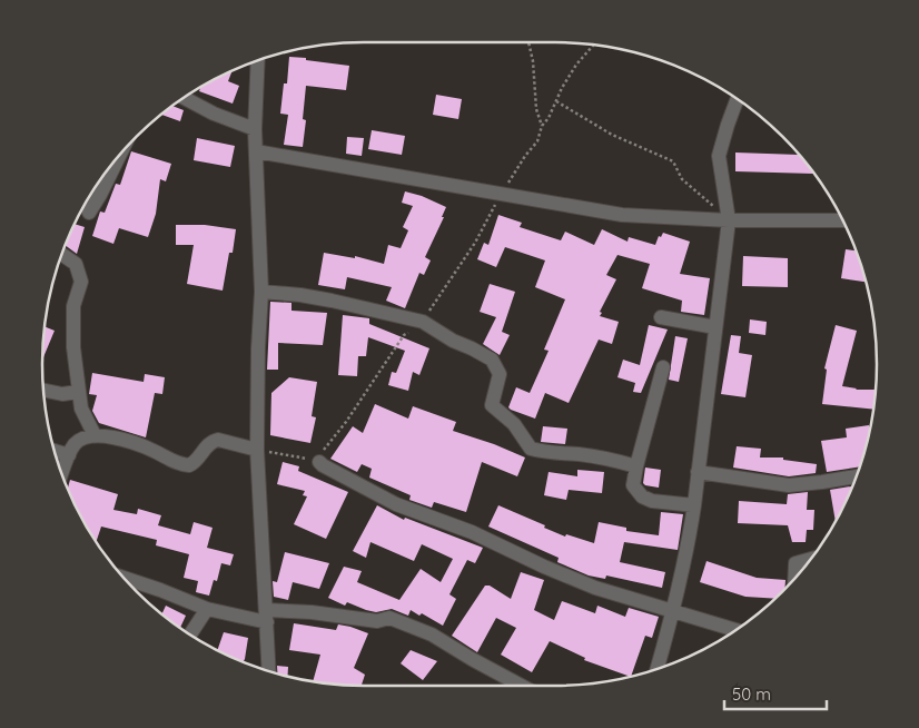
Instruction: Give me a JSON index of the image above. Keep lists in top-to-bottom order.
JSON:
{
  "scale_bar": "50 m"
}
